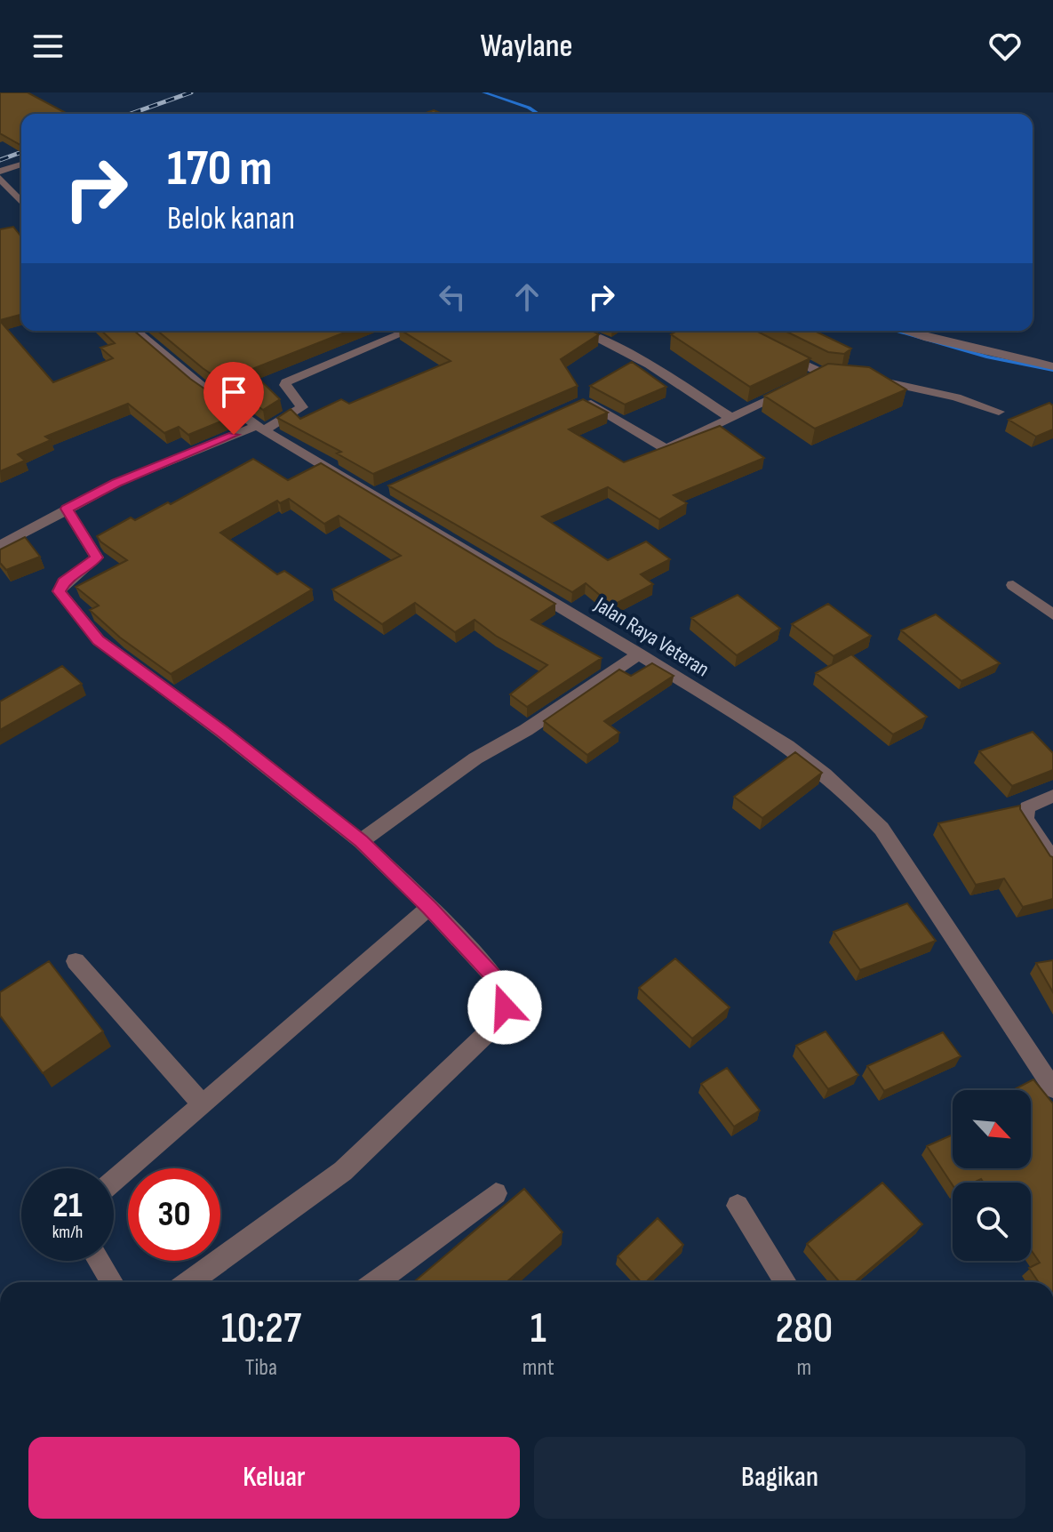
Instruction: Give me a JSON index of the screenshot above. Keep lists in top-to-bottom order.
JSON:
{
  "streets": {
    "street": ["Jalan Raya Veteran"]
  },
  "north": "bottom right",
  "page": {
    "header": "Waylane",
    "turn": ["170 m", "Belok kanan"],
    "speed": "21 km/h",
    "limit": "30",
    "eta": [
      "10:27",
      "Tiba",
      "1",
      "mnt",
      "280",
      "m"
    ],
    "buttons": ["Keluar", "Bagikan"]
  }
}
